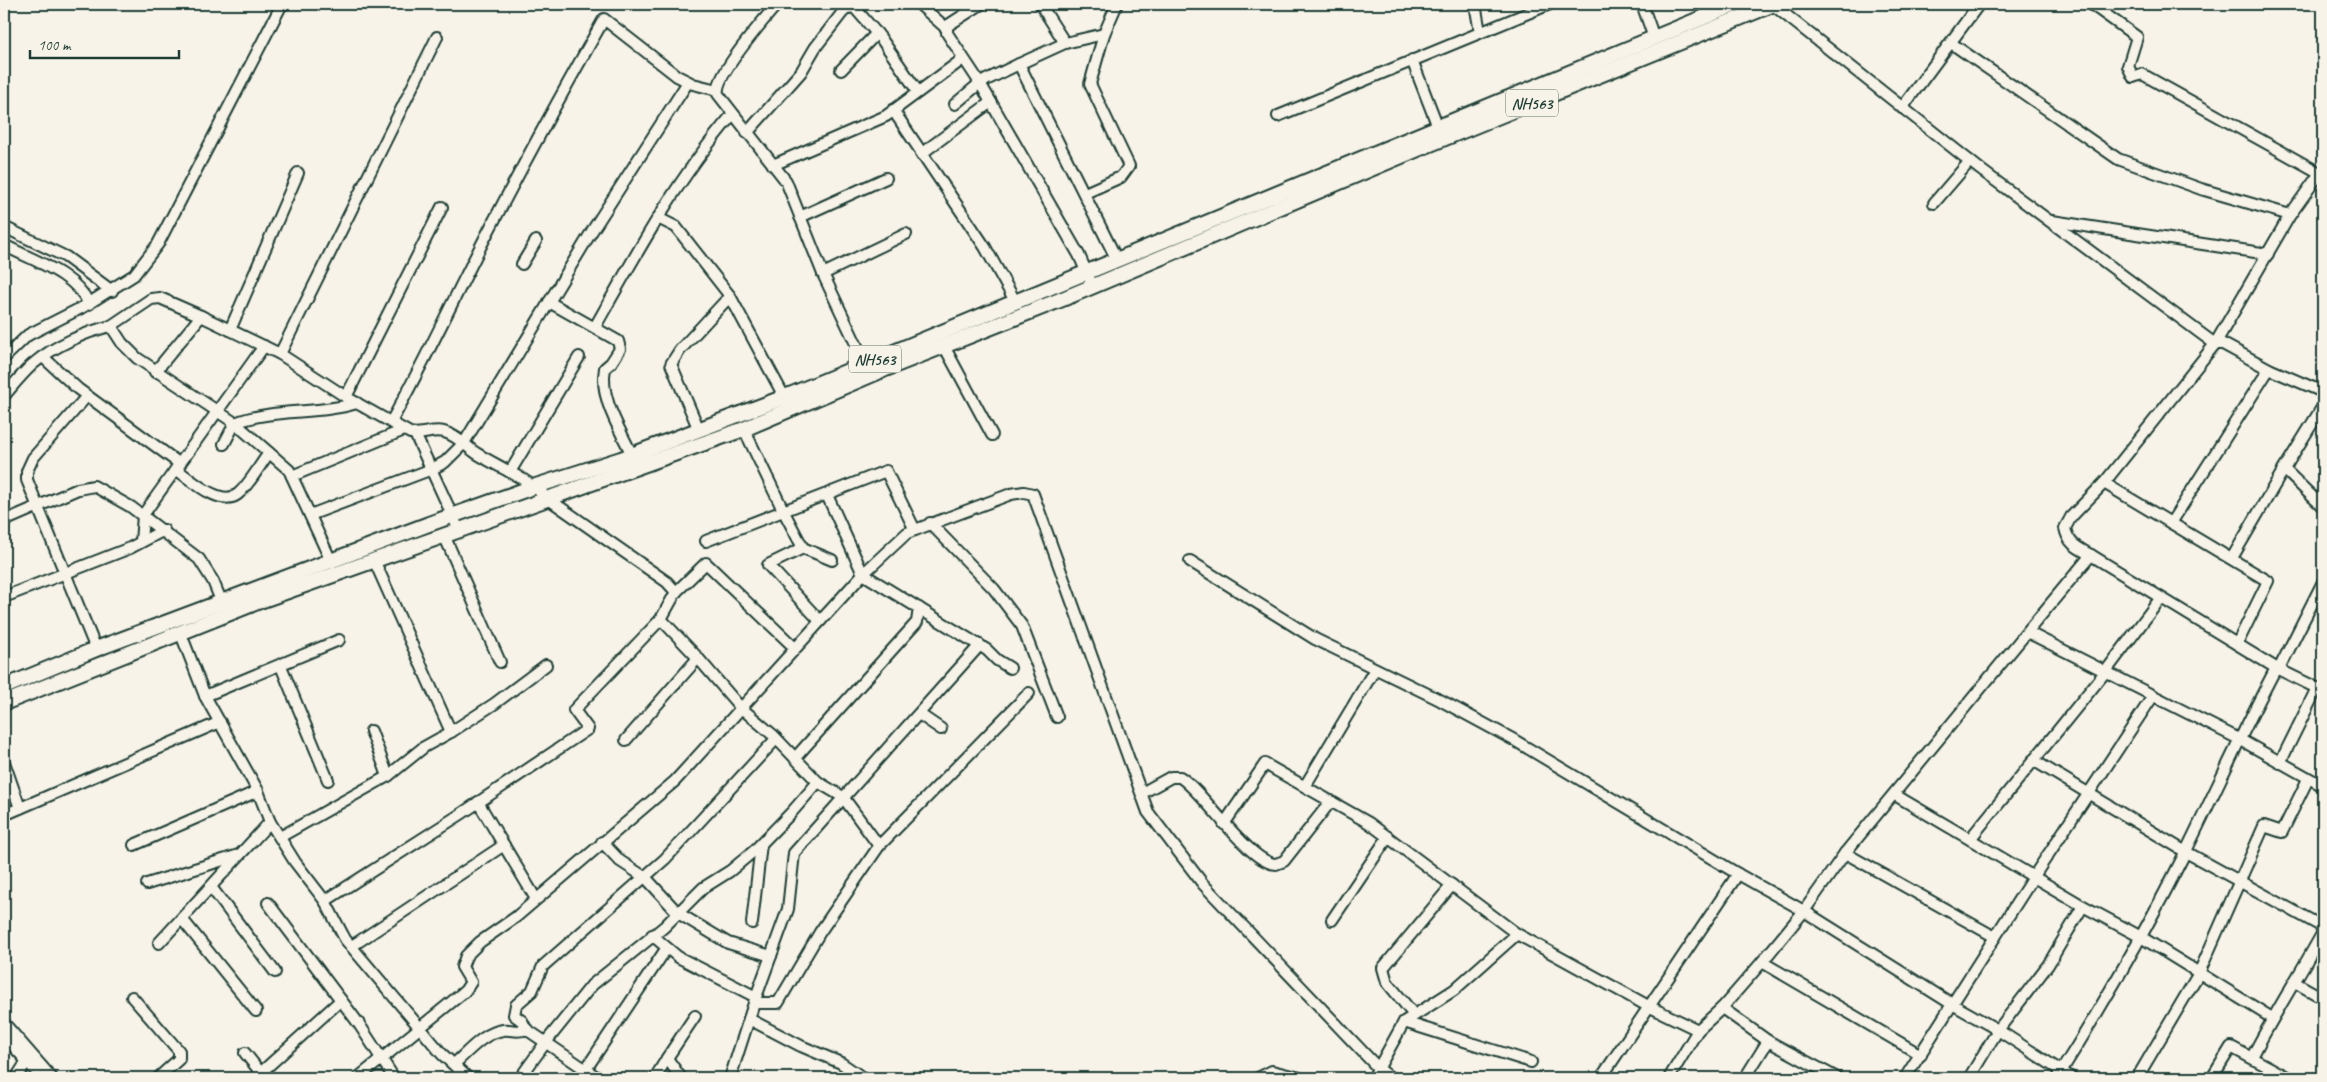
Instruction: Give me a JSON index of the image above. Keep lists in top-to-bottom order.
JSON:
{
  "streets": {
    "highway": ["NH563"]
  },
  "scale_bar": "100 m"
}
